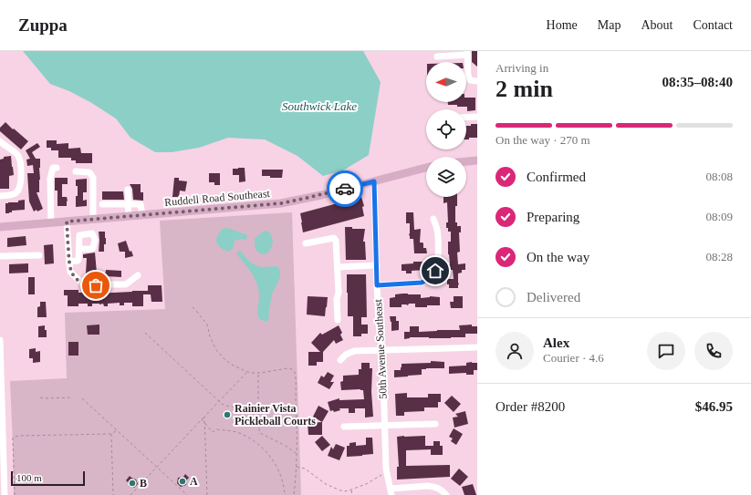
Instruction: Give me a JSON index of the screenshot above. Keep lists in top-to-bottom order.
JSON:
{
  "streets": {
    "main road": ["Ruddell Road Southeast"],
    "street": ["50th Avenue Southeast"]
  },
  "crossings": [
    ["Ruddell Road Southeast", "50th Avenue Southeast"]
  ],
  "water": ["Southwick Lake"],
  "places": ["Rainier Vista Pickleball Courts", "A", "B"],
  "scale_bar": "100 m",
  "north": "left",
  "page": {
    "header": "Zuppa",
    "nav": [
      "Home",
      "Map",
      "About",
      "Contact"
    ],
    "heading": ["2 min", "Arriving in", "08:35–08:40"],
    "panel": [
      "Alex",
      "Courier · 4.6",
      "Order #8200",
      "$46.95"
    ],
    "bar": "On the way · 270 m",
    "list": [
      ["Confirmed", "08:08"],
      ["Preparing", "08:09"],
      ["On the way", "08:28"],
      "Delivered"
    ],
    "scale": "100 m"
  }
}
